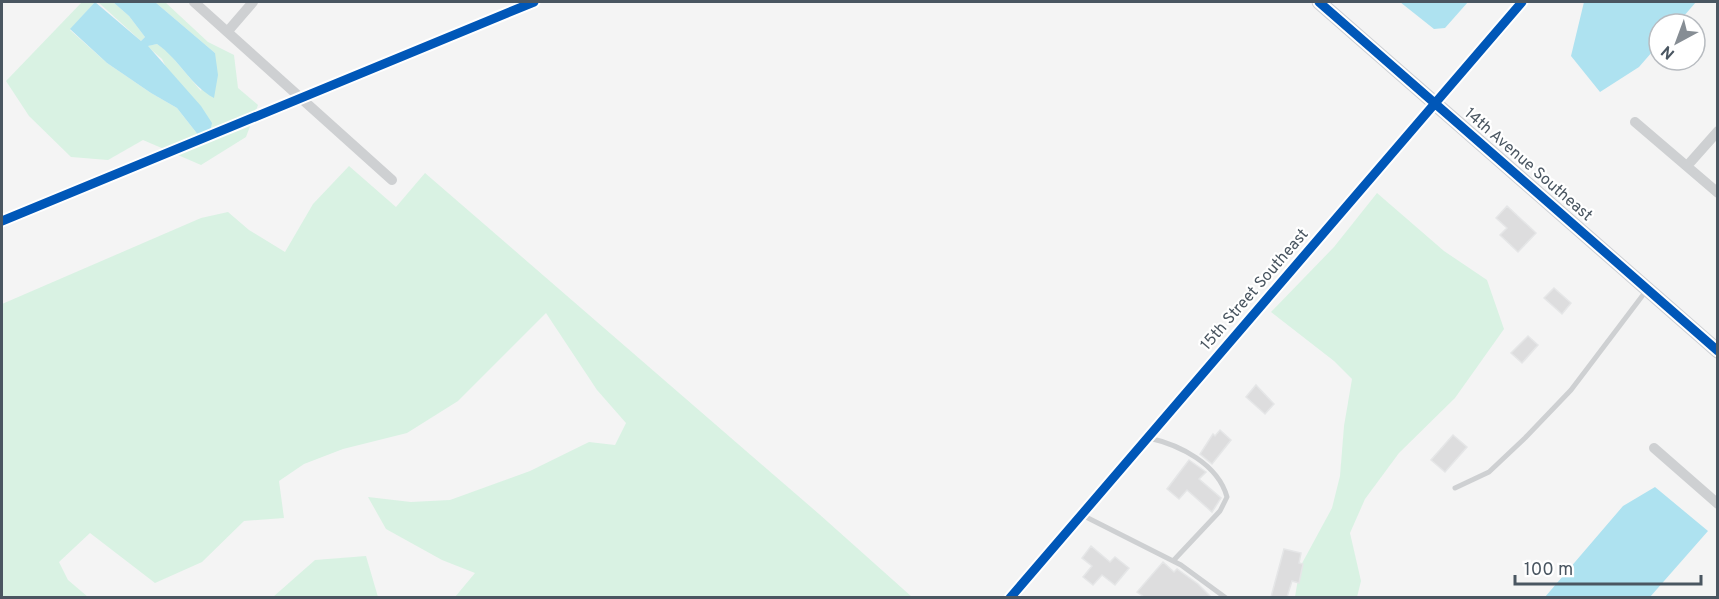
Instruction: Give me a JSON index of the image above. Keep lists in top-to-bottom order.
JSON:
{
  "streets": {
    "street": ["14th Avenue Southeast", "15th Street Southeast"]
  },
  "crossings": [
    ["14th Avenue Southeast", "15th Street Southeast"]
  ],
  "scale_bar": "100 m",
  "north": "bottom left"
}
